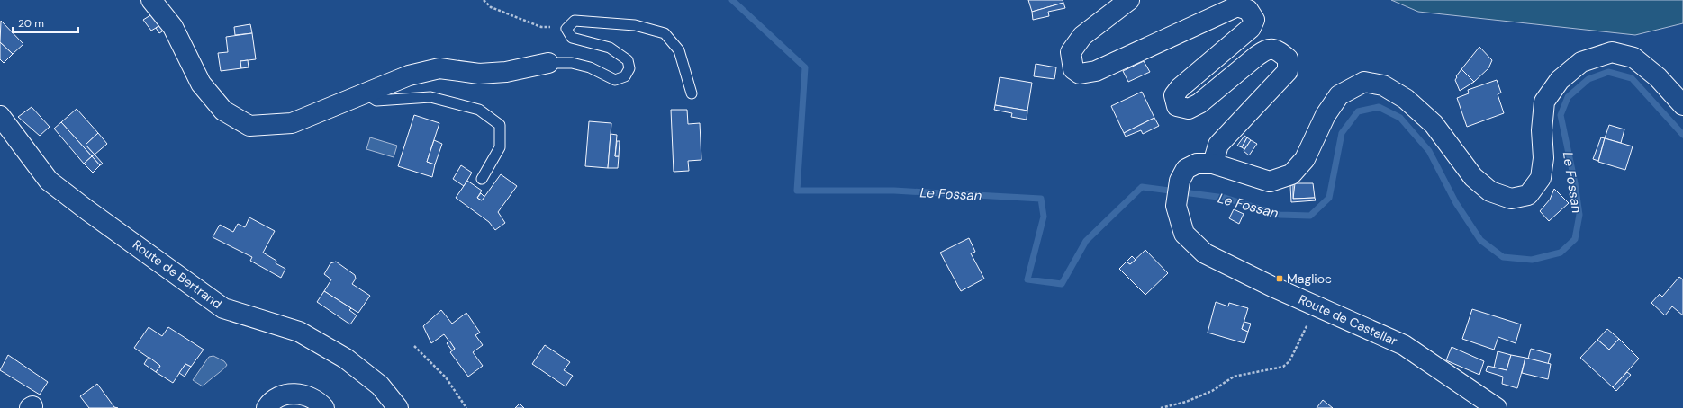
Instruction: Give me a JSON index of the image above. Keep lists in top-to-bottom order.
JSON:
{
  "streets": {
    "street": ["Route de Bertrand", "Route de Castellar"]
  },
  "water": ["Le Fossan"],
  "places": {
    "transit": ["Maglioc"]
  },
  "scale_bar": "20 m"
}
